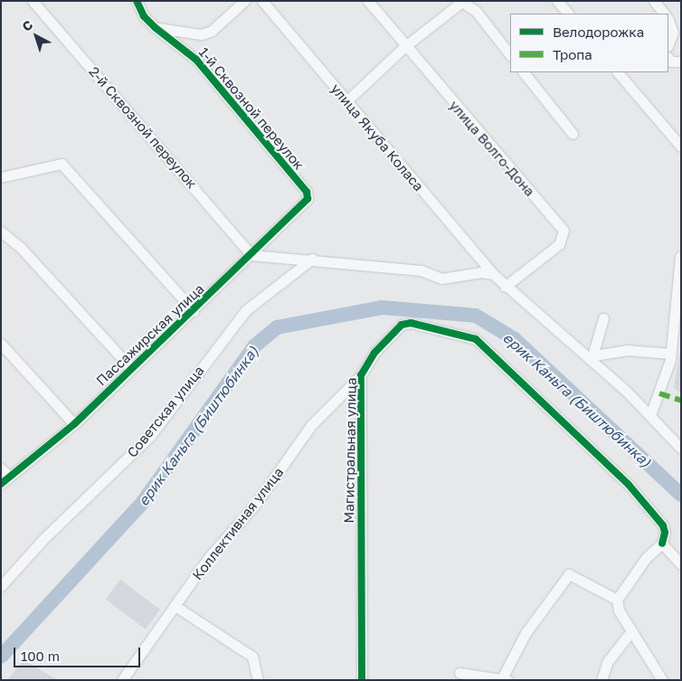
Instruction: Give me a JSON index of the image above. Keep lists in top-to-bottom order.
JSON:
{
  "streets": {
    "street": [
      "1-й Сквозной переулок",
      "2-й Сквозной переулок",
      "улица Якуба Коласа",
      "улица Волго-Дона",
      "Пассажирская улица",
      "Советская улица",
      "Магистральная улица",
      "Коллективная улица"
    ]
  },
  "crossings": [
    ["1-й Сквозной переулок", "Пассажирская улица"],
    ["2-й Сквозной переулок", "Пассажирская улица"],
    ["улица Якуба Коласа", "улица Волго-Дона"],
    ["Магистральная улица", "Коллективная улица"]
  ],
  "water": ["ерик Каньга (Биштюбинка)"],
  "legend": ["Велодорожка", "Тропа"],
  "scale_bar": "100 m",
  "north": "top left"
}
